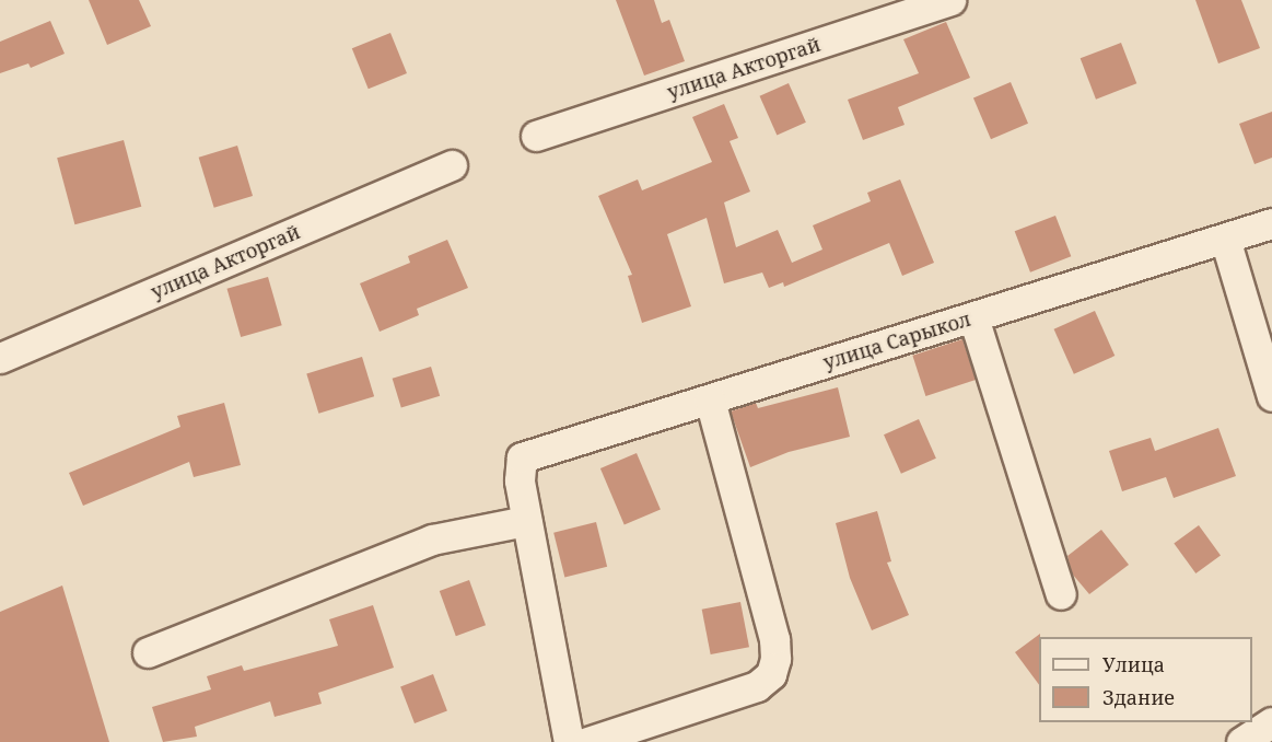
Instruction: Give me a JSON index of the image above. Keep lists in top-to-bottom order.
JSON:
{
  "streets": {
    "street": ["улица Акторгай", "улица Сарыкол"]
  },
  "legend": ["Улица", "Здание"]
}
